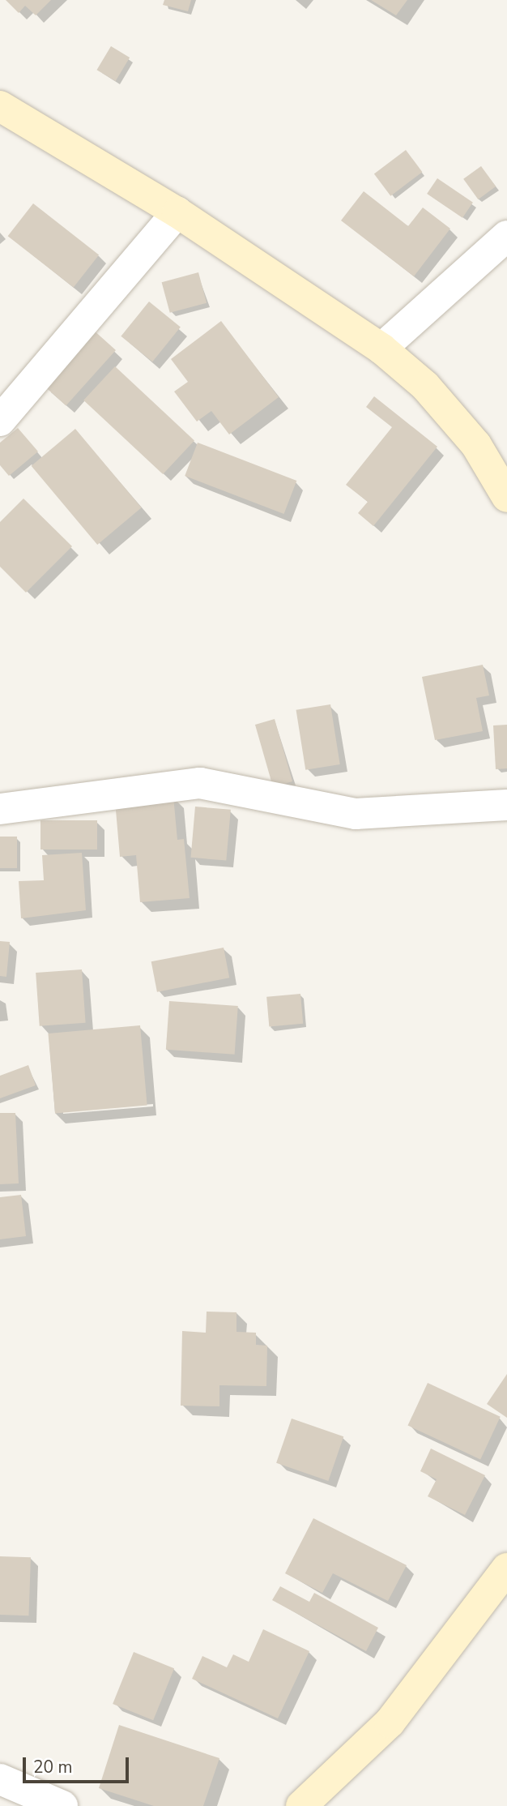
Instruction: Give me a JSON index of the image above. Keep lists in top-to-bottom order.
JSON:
{
  "scale_bar": "20 m"
}
